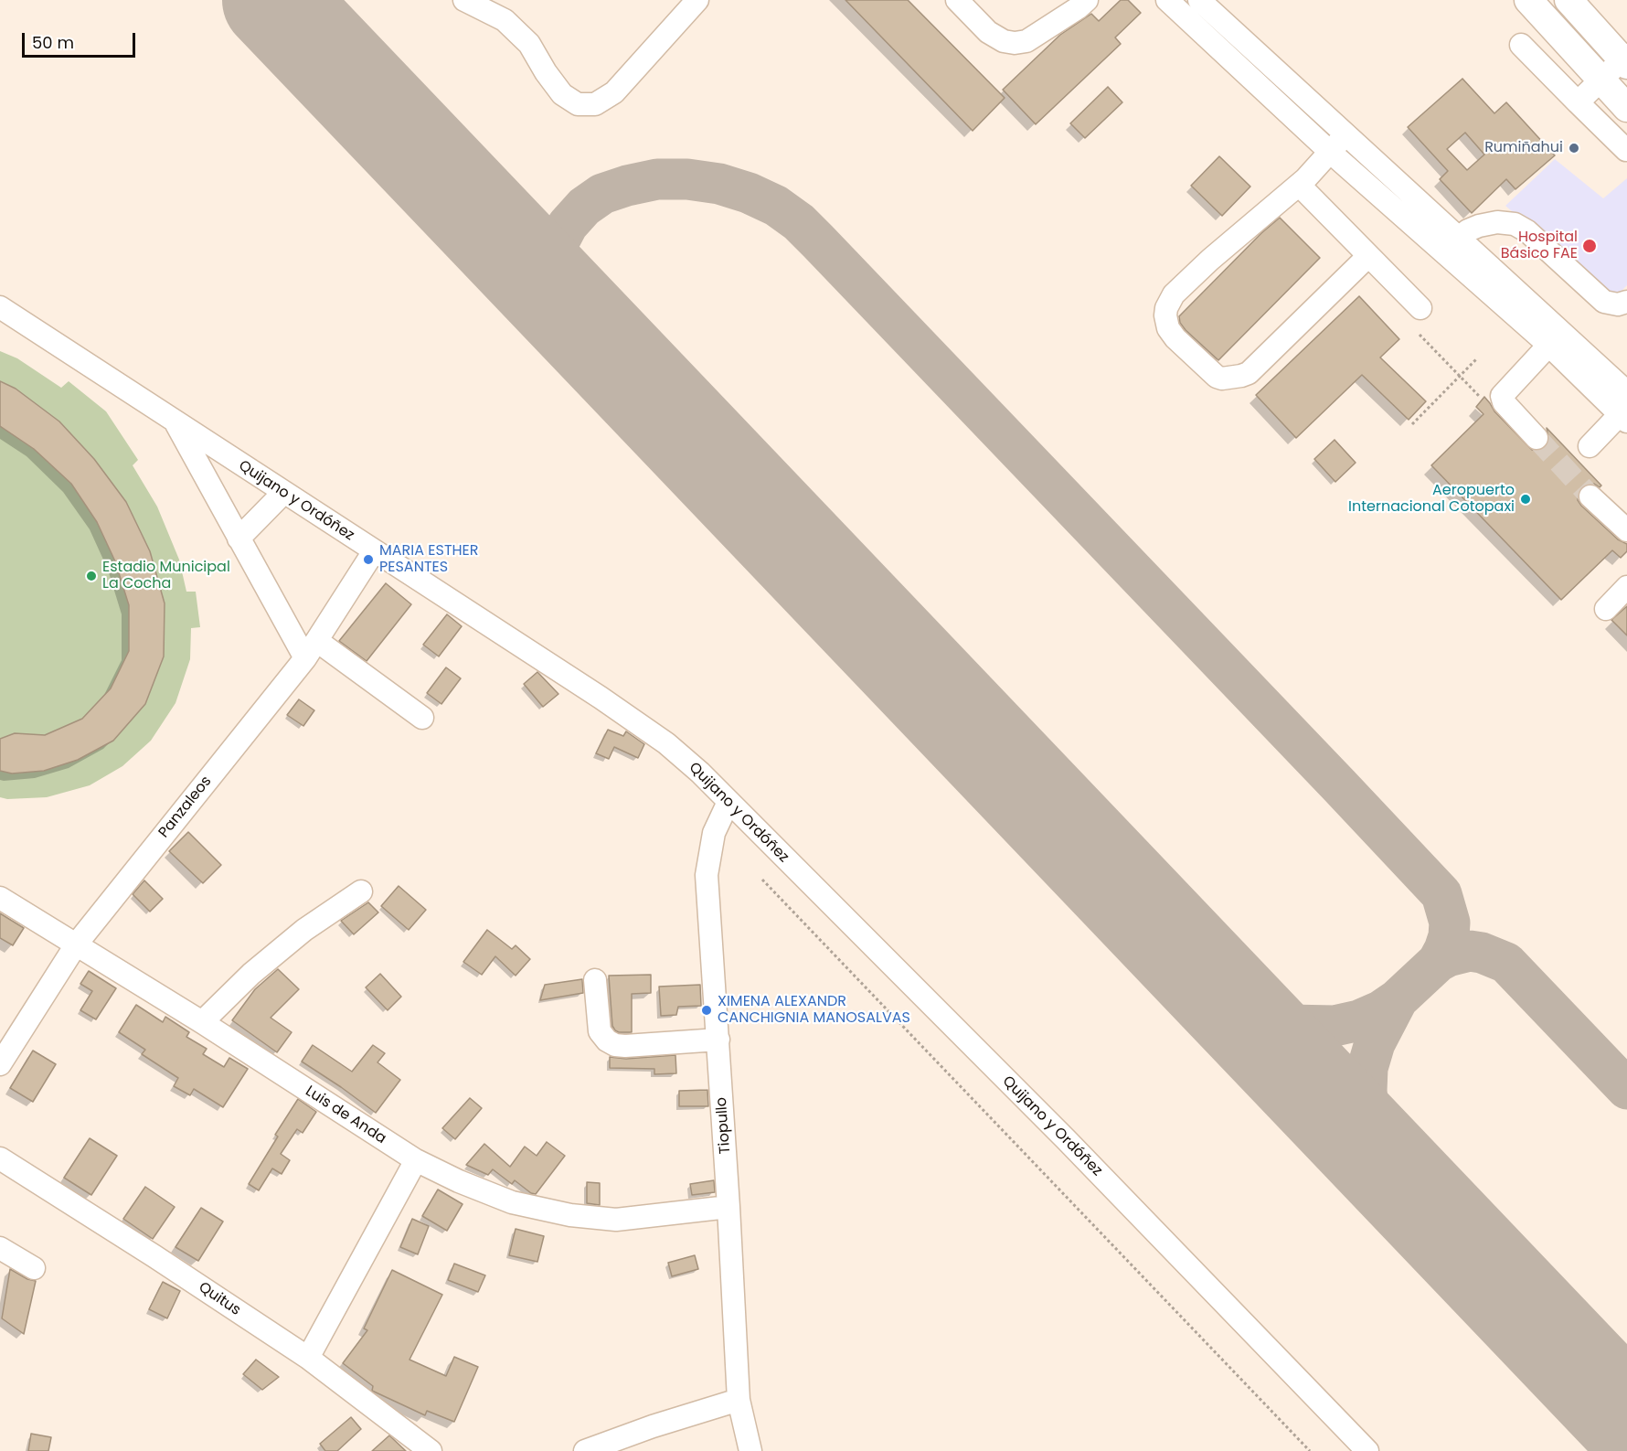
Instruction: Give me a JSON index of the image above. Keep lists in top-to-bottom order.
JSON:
{
  "streets": {
    "street": [
      "Quijano y Ordóñez",
      "Panzaleos",
      "Luis de Anda",
      "Tiopullo",
      "Quitus"
    ]
  },
  "crossings": [
    ["Quijano y Ordóñez", "Panzaleos"],
    ["Quijano y Ordóñez", "Tiopullo"],
    ["Panzaleos", "Luis de Anda"],
    ["Luis de Anda", "Tiopullo"]
  ],
  "places": [
    "Rumiñahui",
    "Hospital Básico FAE",
    "Aeropuerto Internacional Cotopaxi",
    "MARIA ESTHER PESANTES",
    "Estadio Municipal La Cocha",
    "XIMENA ALEXANDR CANCHIGNIA MANOSALVAS"
  ],
  "scale_bar": "50 m"
}
